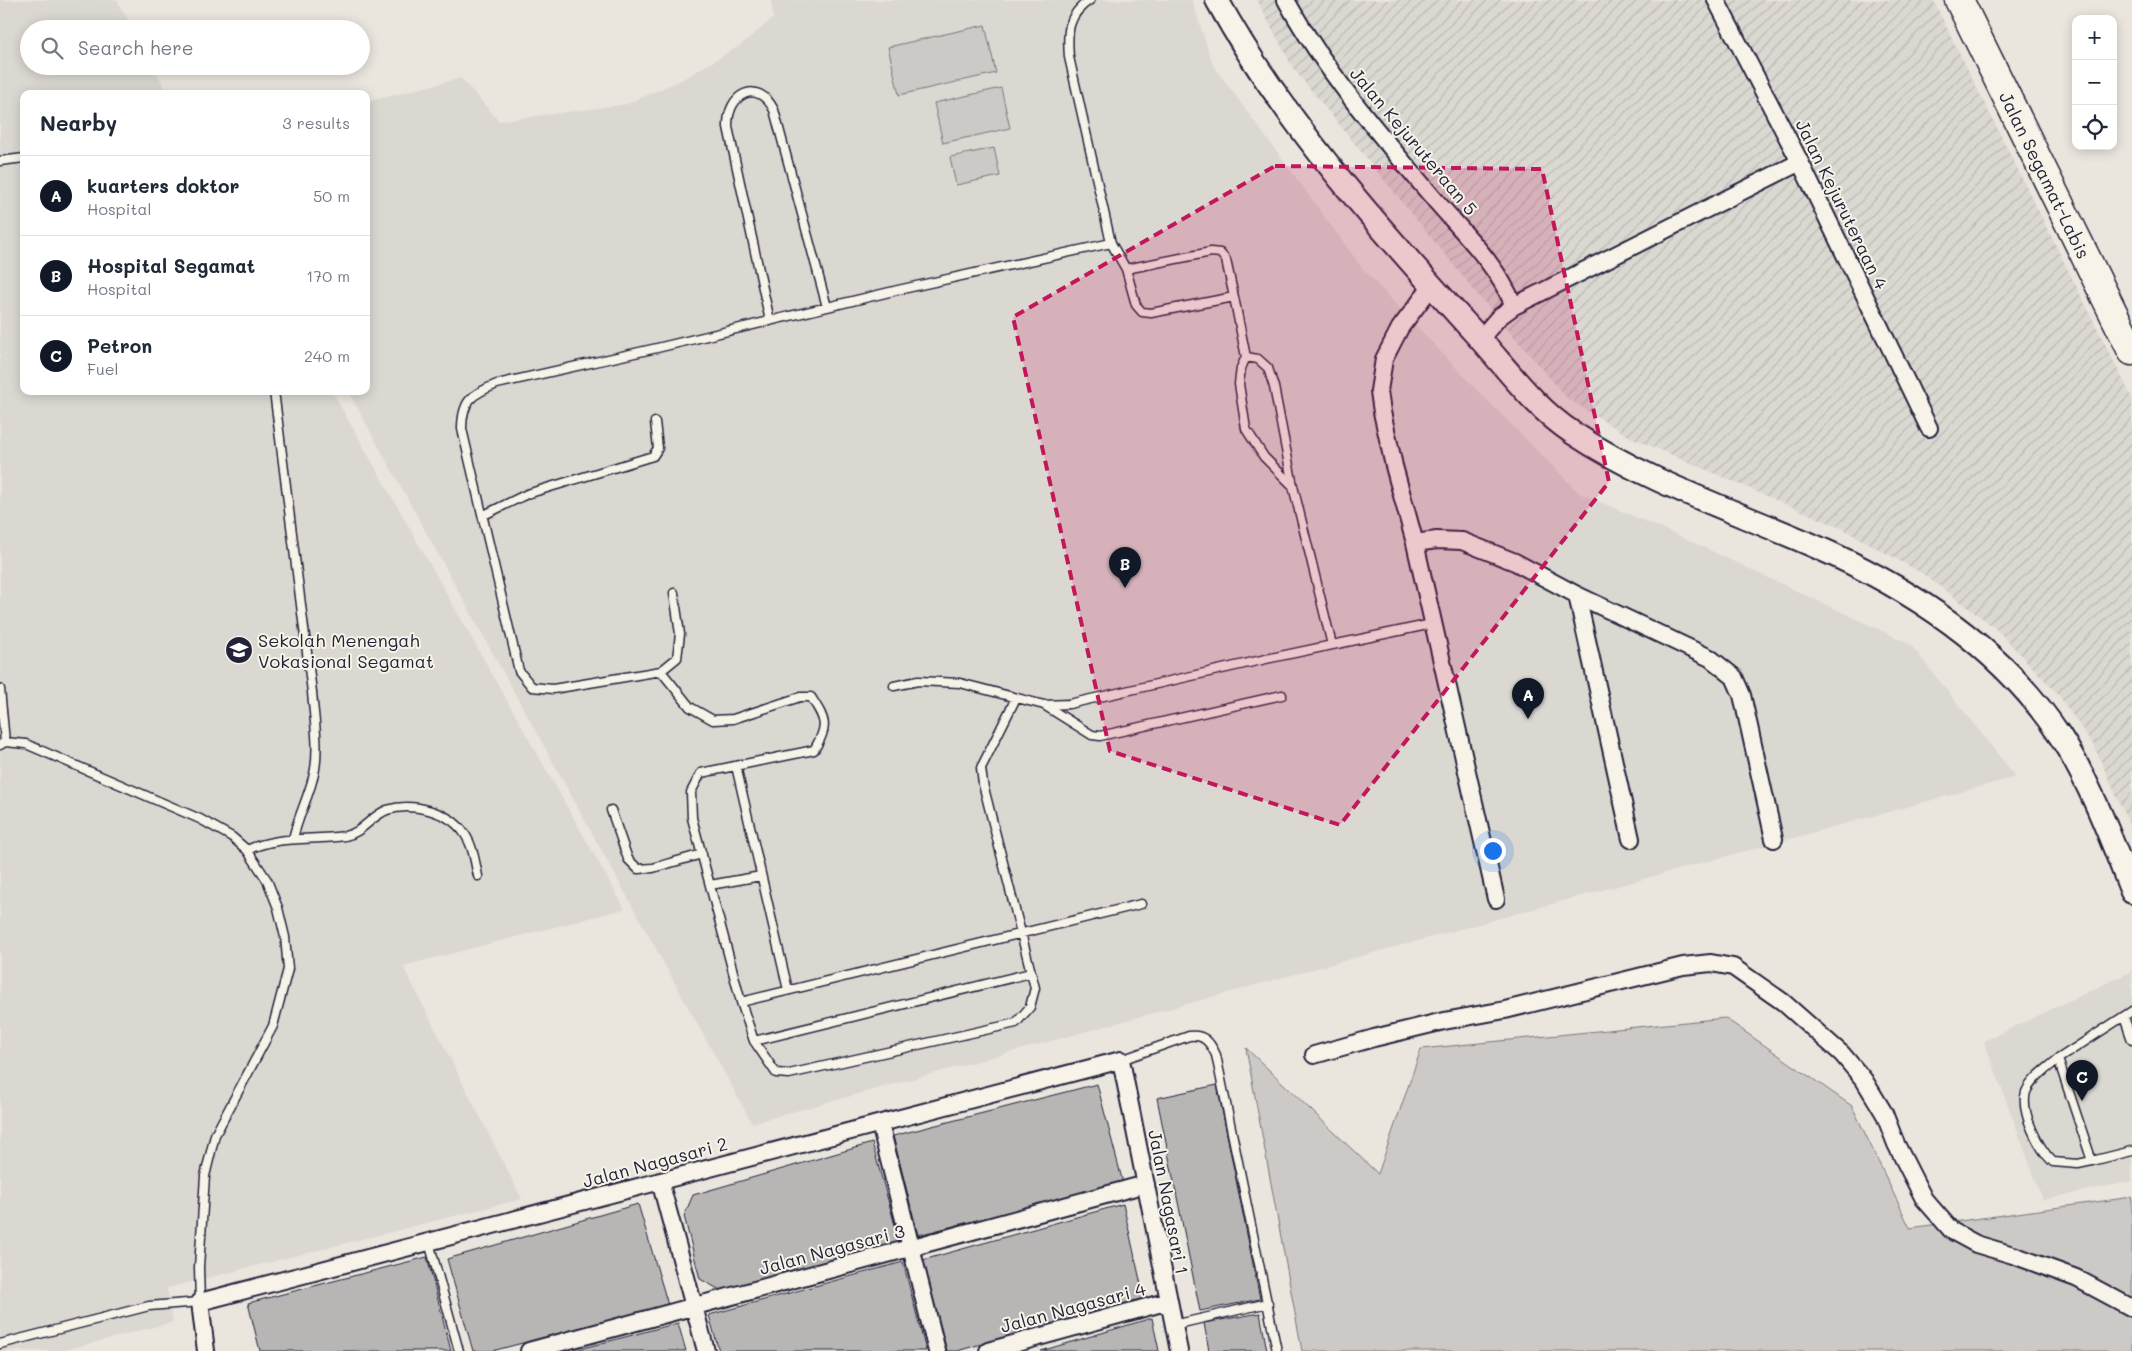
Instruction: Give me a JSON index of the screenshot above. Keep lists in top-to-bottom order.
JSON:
{
  "streets": {
    "highway": ["Jalan Segamat-Labis"],
    "street": [
      "Jalan Kejuruteraan 5",
      "Jalan Kejuruteraan 4",
      "Jalan Nagasari 2",
      "Jalan Nagasari 1",
      "Jalan Nagasari 3",
      "Jalan Nagasari 4"
    ]
  },
  "crossings": [
    ["Jalan Nagasari 2", "Jalan Nagasari 1"],
    ["Jalan Nagasari 1", "Jalan Nagasari 3"],
    ["Jalan Nagasari 1", "Jalan Nagasari 4"]
  ],
  "places": {
    "school or university": ["Sekolah Menengah Vokasional Segamat"]
  },
  "page": {
    "map_buttons": ["+", "−"],
    "search": "Search here",
    "heading": ["Nearby", "3 results"],
    "list": [
      {
        "mark": "A",
        "name": "kuarters doktor",
        "note": "Hospital",
        "value": "50 m"
      },
      {
        "mark": "B",
        "name": "Hospital Segamat",
        "note": "Hospital",
        "value": "170 m"
      },
      {
        "mark": "C",
        "name": "Petron",
        "note": "Fuel",
        "value": "240 m"
      }
    ],
    "pins": ["B", "A", "C"]
  }
}
